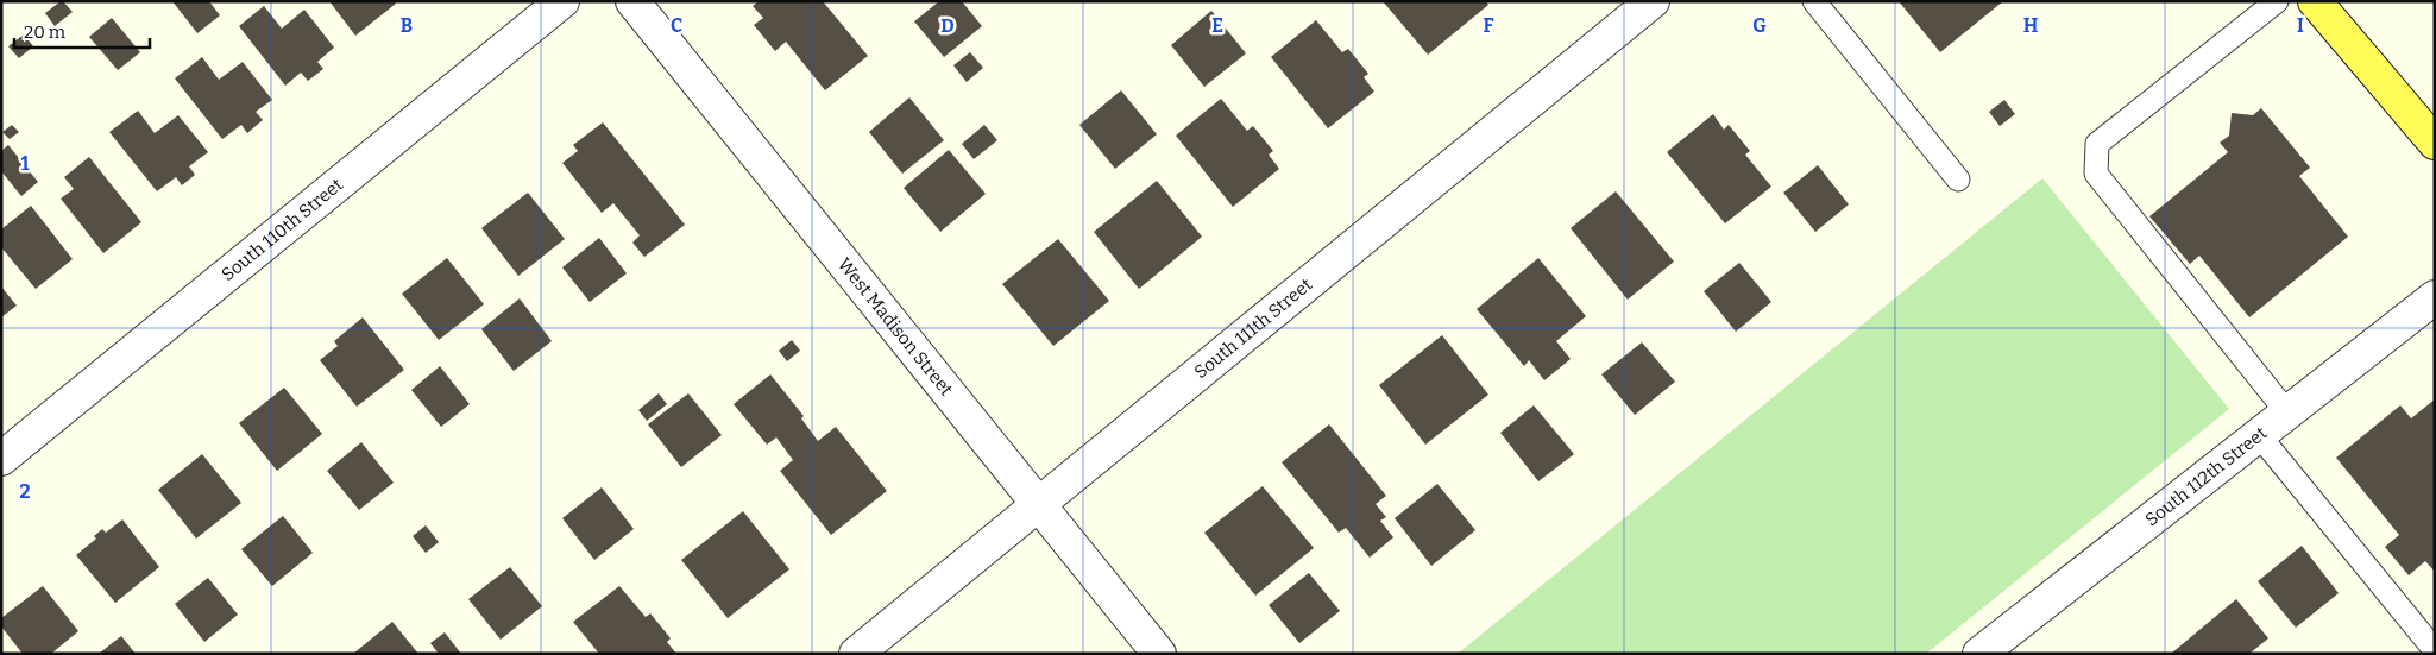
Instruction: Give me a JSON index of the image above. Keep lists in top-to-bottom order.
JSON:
{
  "streets": {
    "street": [
      "South 110th Street",
      "West Madison Street",
      "South 111th Street",
      "South 112th Street"
    ]
  },
  "crossings": [
    ["West Madison Street", "South 111th Street"]
  ],
  "scale_bar": "20 m",
  "grid": {
    "columns": [
      "B",
      "C",
      "D",
      "E",
      "F",
      "G",
      "H",
      "I"
    ],
    "rows": ["1", "2"]
  }
}
